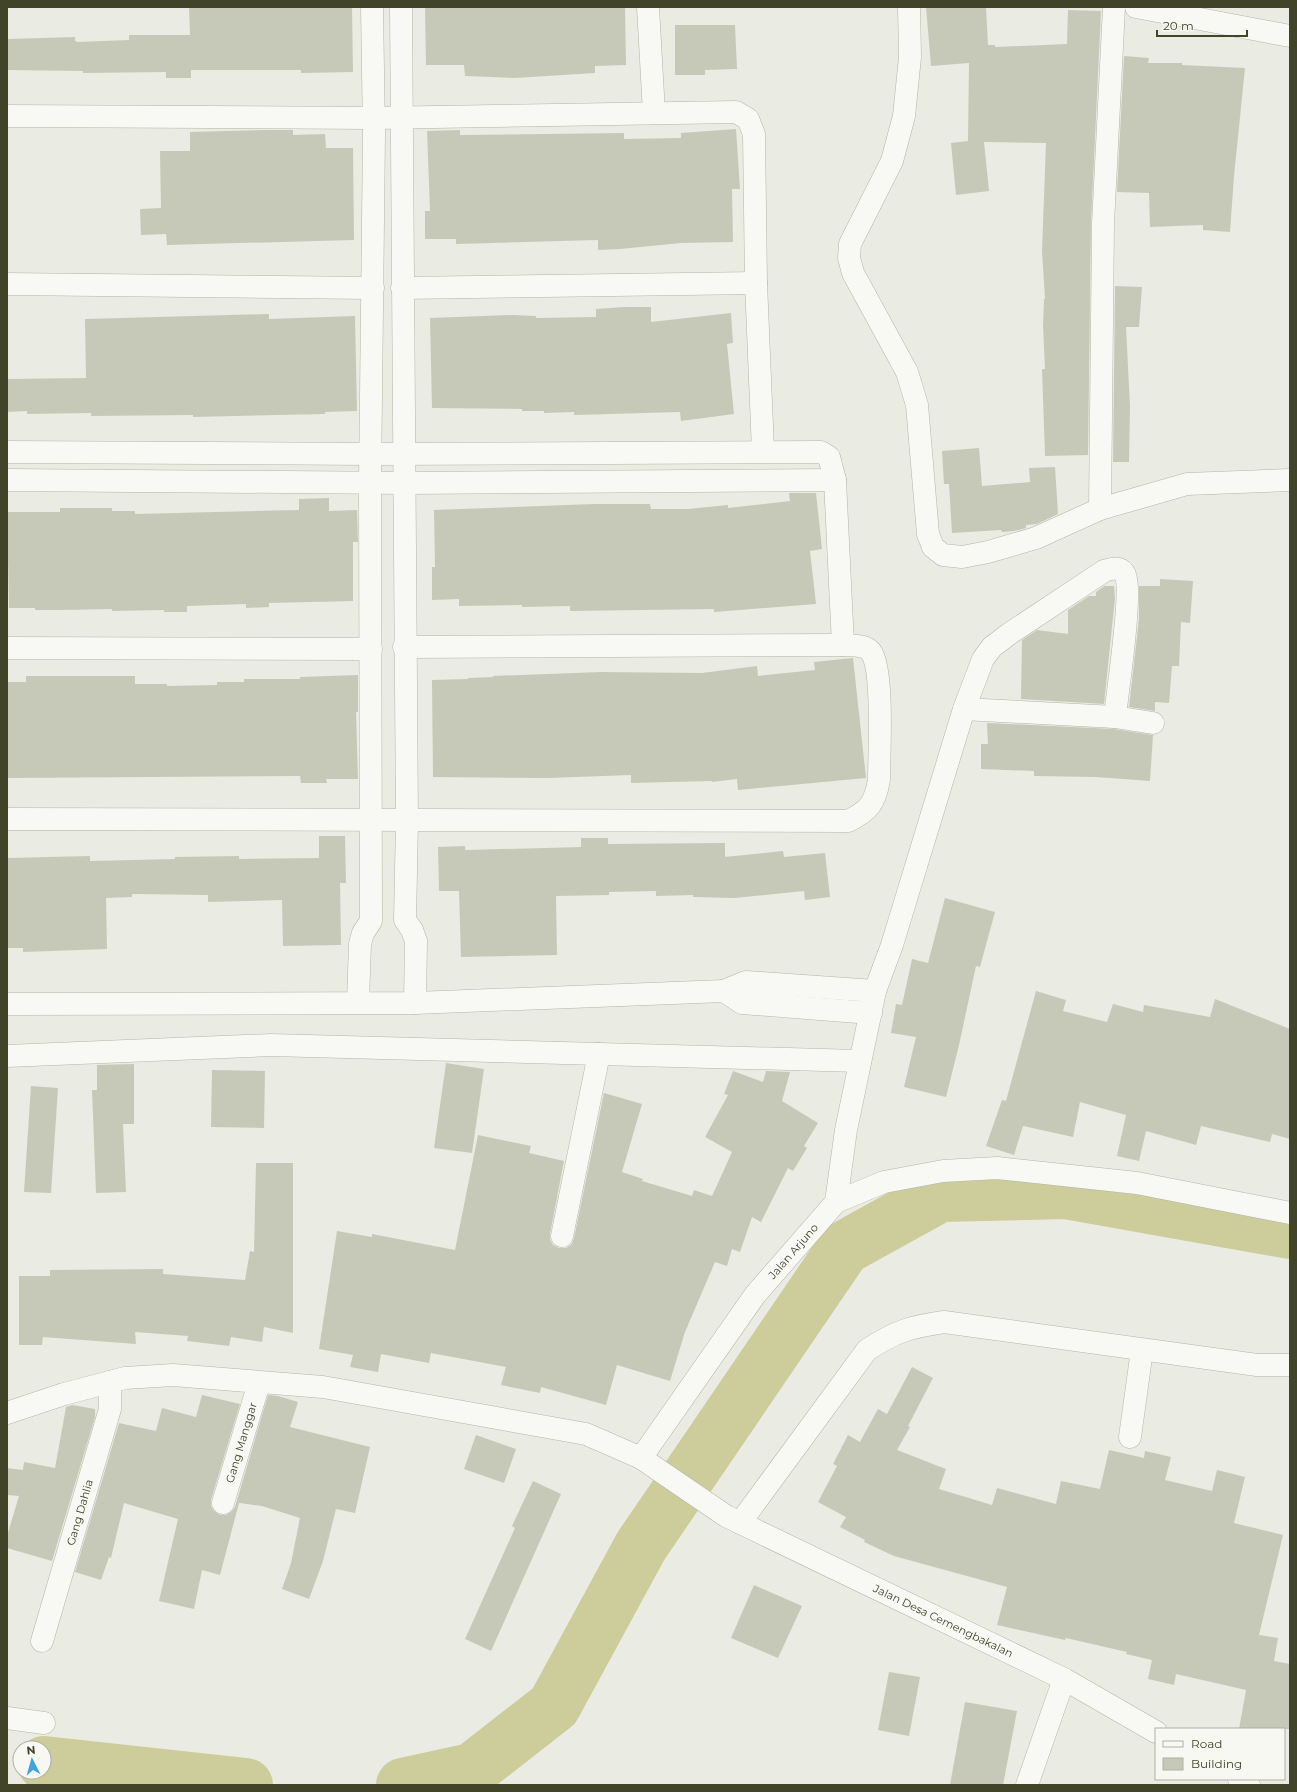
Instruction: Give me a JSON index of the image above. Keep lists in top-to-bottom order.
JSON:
{
  "streets": {
    "street": [
      "Jalan Arjuno",
      "Gang Manggar",
      "Gang Dahlia",
      "Jalan Desa Cemengbakalan"
    ]
  },
  "crossings": [
    ["Jalan Arjuno", "Jalan Desa Cemengbakalan"],
    ["Gang Manggar", "Jalan Desa Cemengbakalan"],
    ["Gang Dahlia", "Jalan Desa Cemengbakalan"]
  ],
  "legend": ["Road", "Building"],
  "scale_bar": "20 m",
  "north": "top"
}
